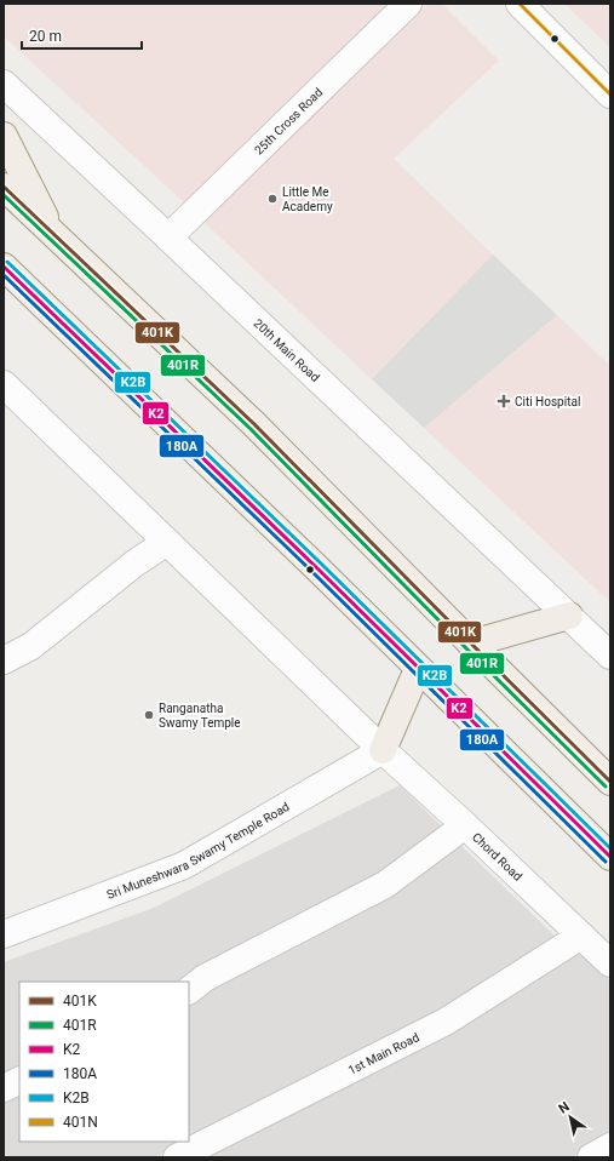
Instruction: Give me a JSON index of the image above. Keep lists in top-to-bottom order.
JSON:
{
  "streets": {
    "street": [
      "25th Cross Road",
      "20th Main Road",
      "Sri Muneshwara Swamy Temple Road",
      "Chord Road",
      "1st Main Road"
    ]
  },
  "crossings": [
    ["25th Cross Road", "20th Main Road"],
    ["Sri Muneshwara Swamy Temple Road", "Chord Road"],
    ["Chord Road", "1st Main Road"]
  ],
  "places": {
    "other": ["Little Me Academy", "Ranganatha Swamy Temple"],
    "health": ["Citi Hospital"]
  },
  "lines": [
    "transit line 401N",
    "transit line 401K",
    "transit line 401R",
    "transit line K2B",
    "transit line K2",
    "transit line 180A"
  ],
  "legend": [
    "401K",
    "401R",
    "K2",
    "180A",
    "K2B",
    "401N"
  ],
  "scale_bar": "20 m",
  "north": "top left"
}
